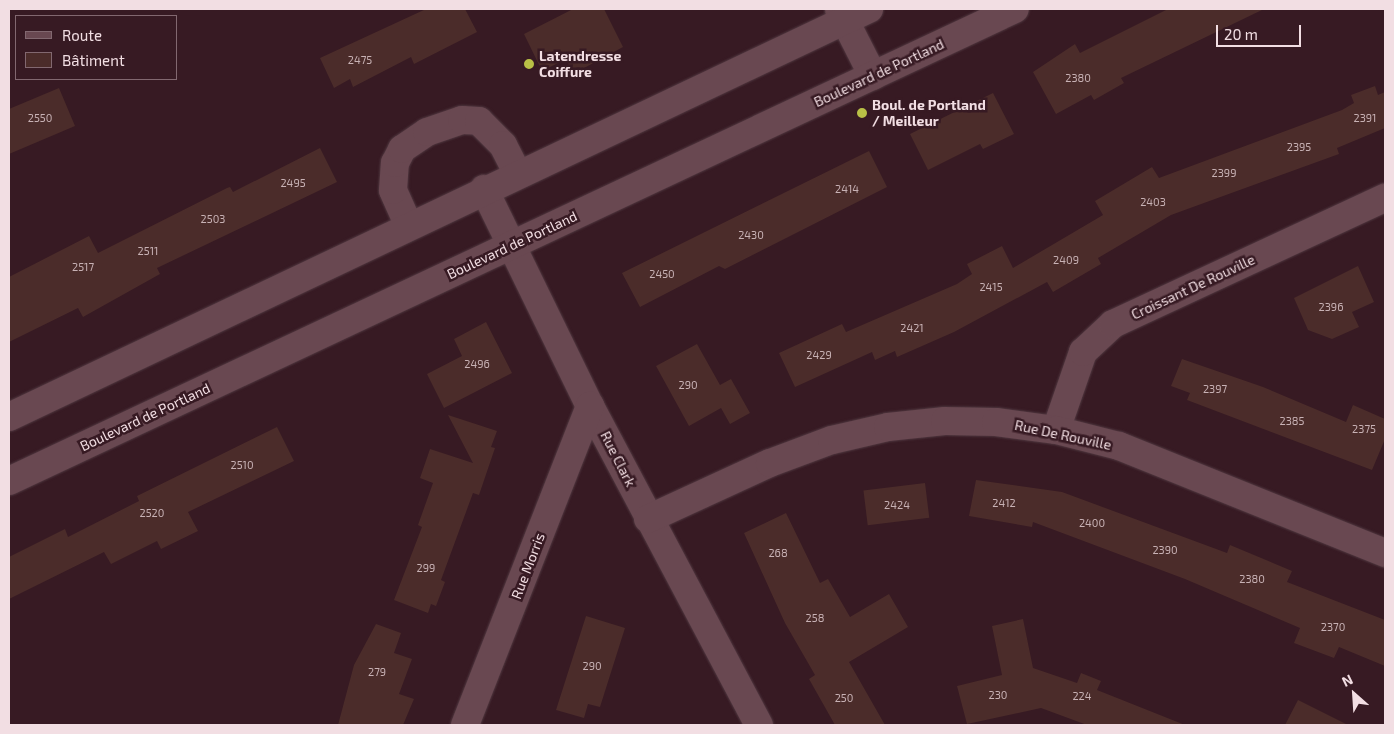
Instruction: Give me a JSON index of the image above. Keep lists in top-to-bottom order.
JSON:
{
  "streets": {
    "street": [
      "Boulevard de Portland",
      "Croissant De Rouville",
      "Rue De Rouville",
      "Rue Clark",
      "Rue Morris"
    ]
  },
  "crossings": [
    ["Boulevard de Portland", "Rue Clark"],
    ["Croissant De Rouville", "Rue De Rouville"],
    ["Rue De Rouville", "Rue Clark"],
    ["Rue Clark", "Rue Morris"]
  ],
  "places": ["Latendresse Coiffure", "Boul. de Portland / Meilleur"],
  "house_numbers": [
    "2475",
    "2380",
    "2550",
    "2391",
    "2395",
    "2399",
    "2495",
    "2414",
    "2403",
    "2503",
    "2430",
    "2511",
    "2409",
    "2517",
    "2450",
    "2415",
    "2396",
    "2421",
    "2429",
    "2496",
    "290",
    "2397",
    "2385",
    "2375",
    "2510",
    "2412",
    "2424",
    "2520",
    "2400",
    "2390",
    "268",
    "299",
    "2380",
    "258",
    "2370",
    "290",
    "279",
    "230",
    "224",
    "250"
  ],
  "legend": ["Route", "Bâtiment"],
  "scale_bar": "20 m",
  "north": "top left"
}
